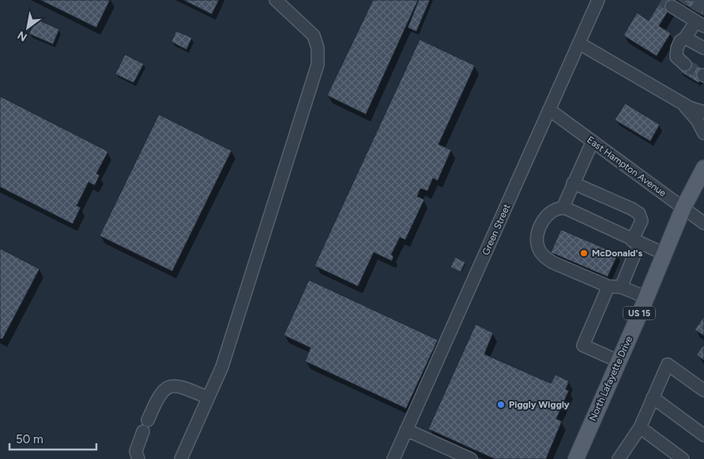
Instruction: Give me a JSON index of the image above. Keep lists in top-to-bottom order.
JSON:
{
  "streets": {
    "main road": ["US 15", "North Lafayette Drive"],
    "street": ["East Hampton Avenue", "Green Street"]
  },
  "crossings": [
    ["East Hampton Avenue", "Green Street"],
    ["East Hampton Avenue", "North Lafayette Drive"]
  ],
  "places": ["McDonald's", "Piggly Wiggly"],
  "scale_bar": "50 m",
  "north": "bottom left"
}
